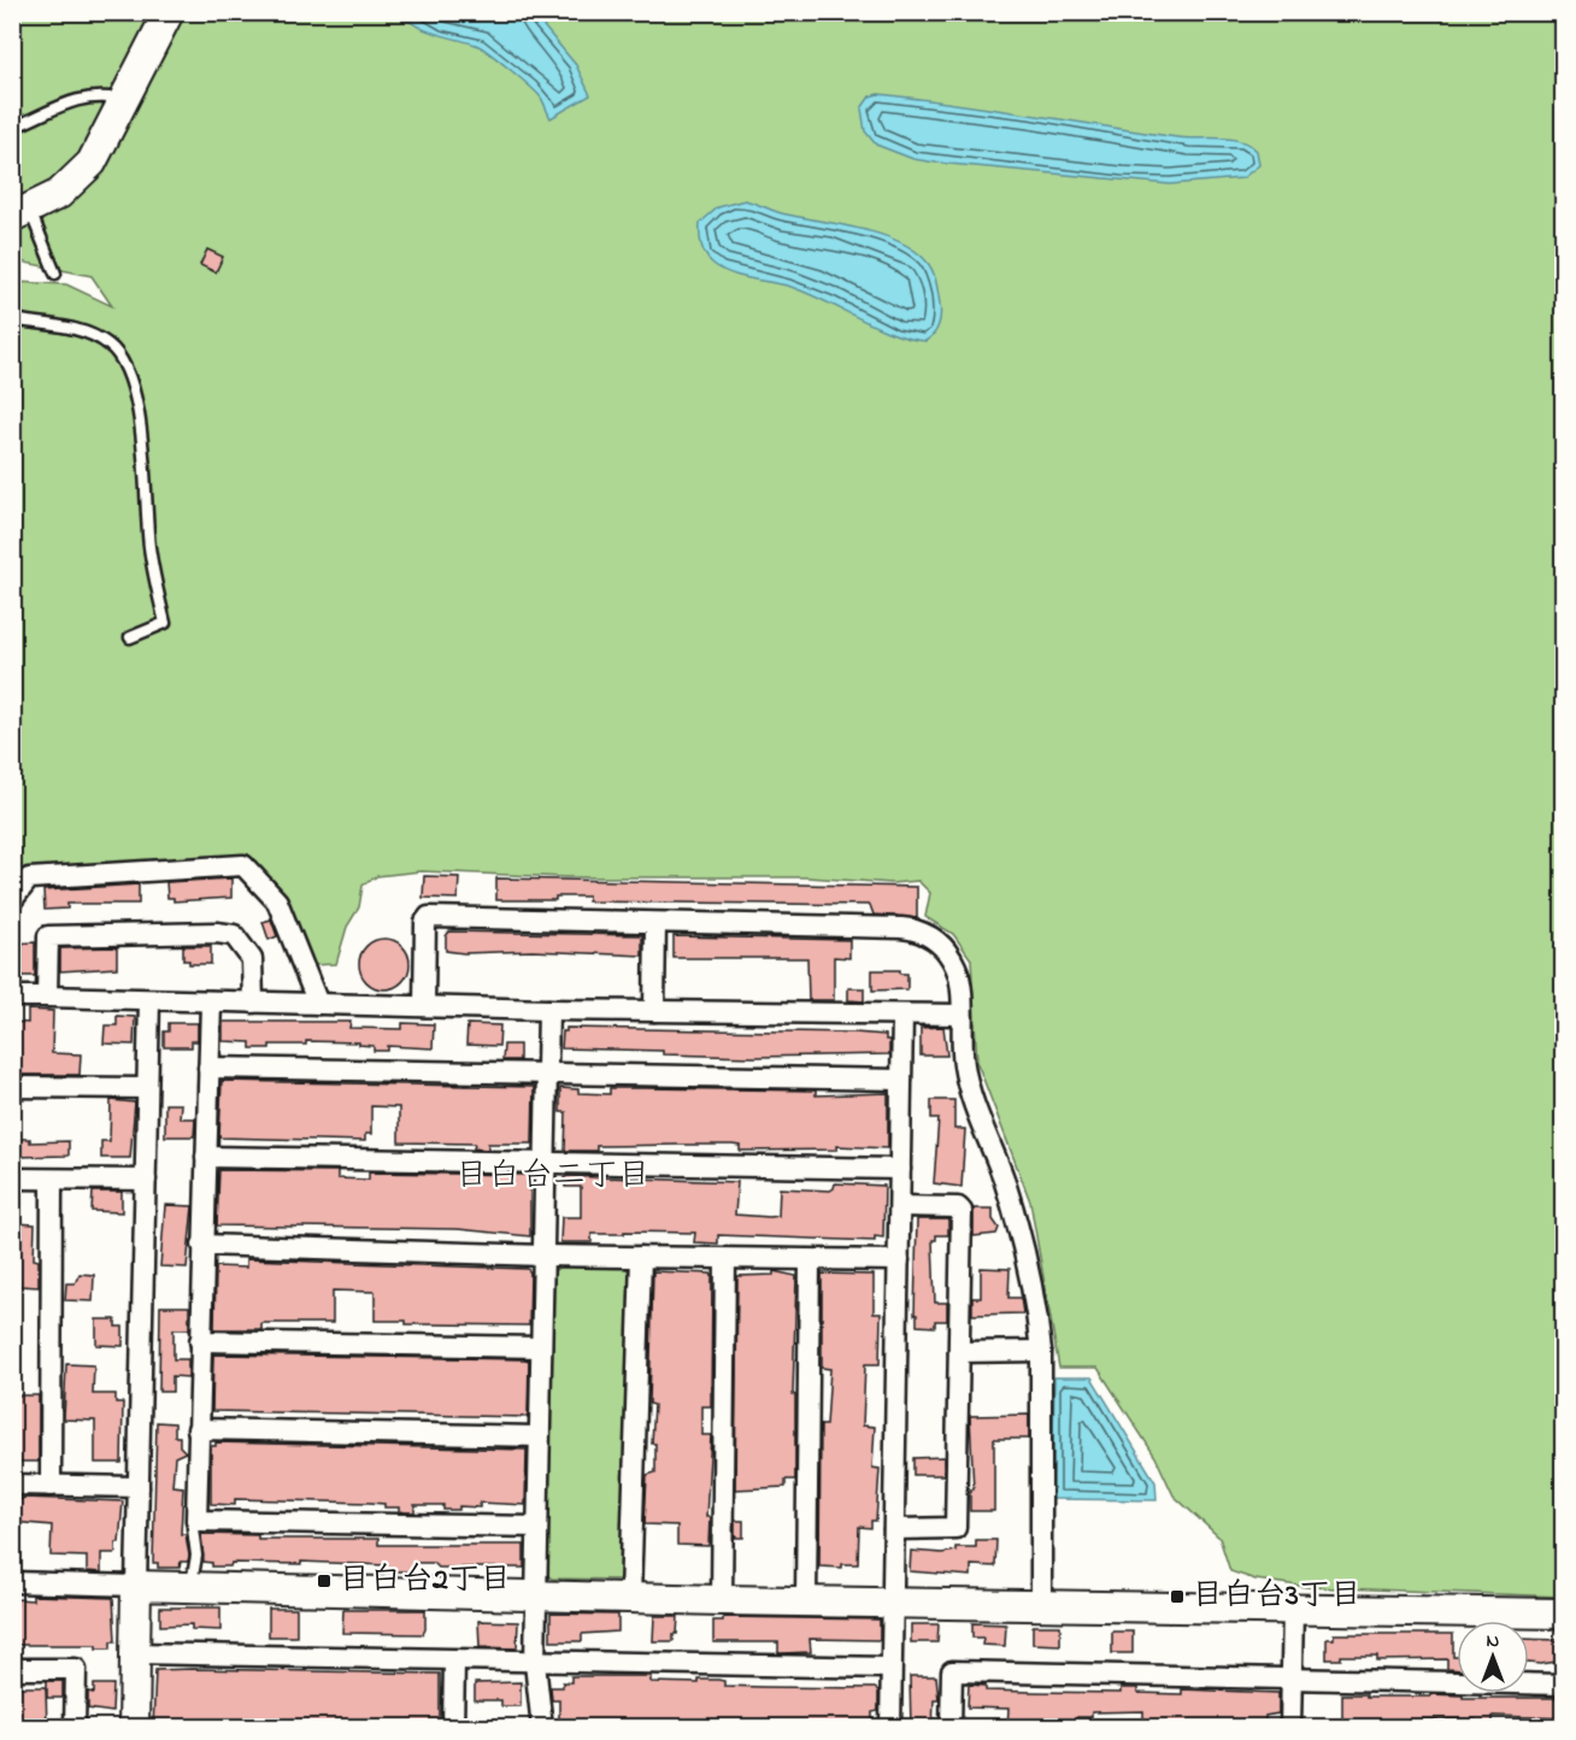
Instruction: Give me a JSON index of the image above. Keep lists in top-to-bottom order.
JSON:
{
  "districts": ["目白台二丁目"],
  "places": {
    "transit": ["目白台2丁目", "目白台3丁目"]
  },
  "north": "top"
}
